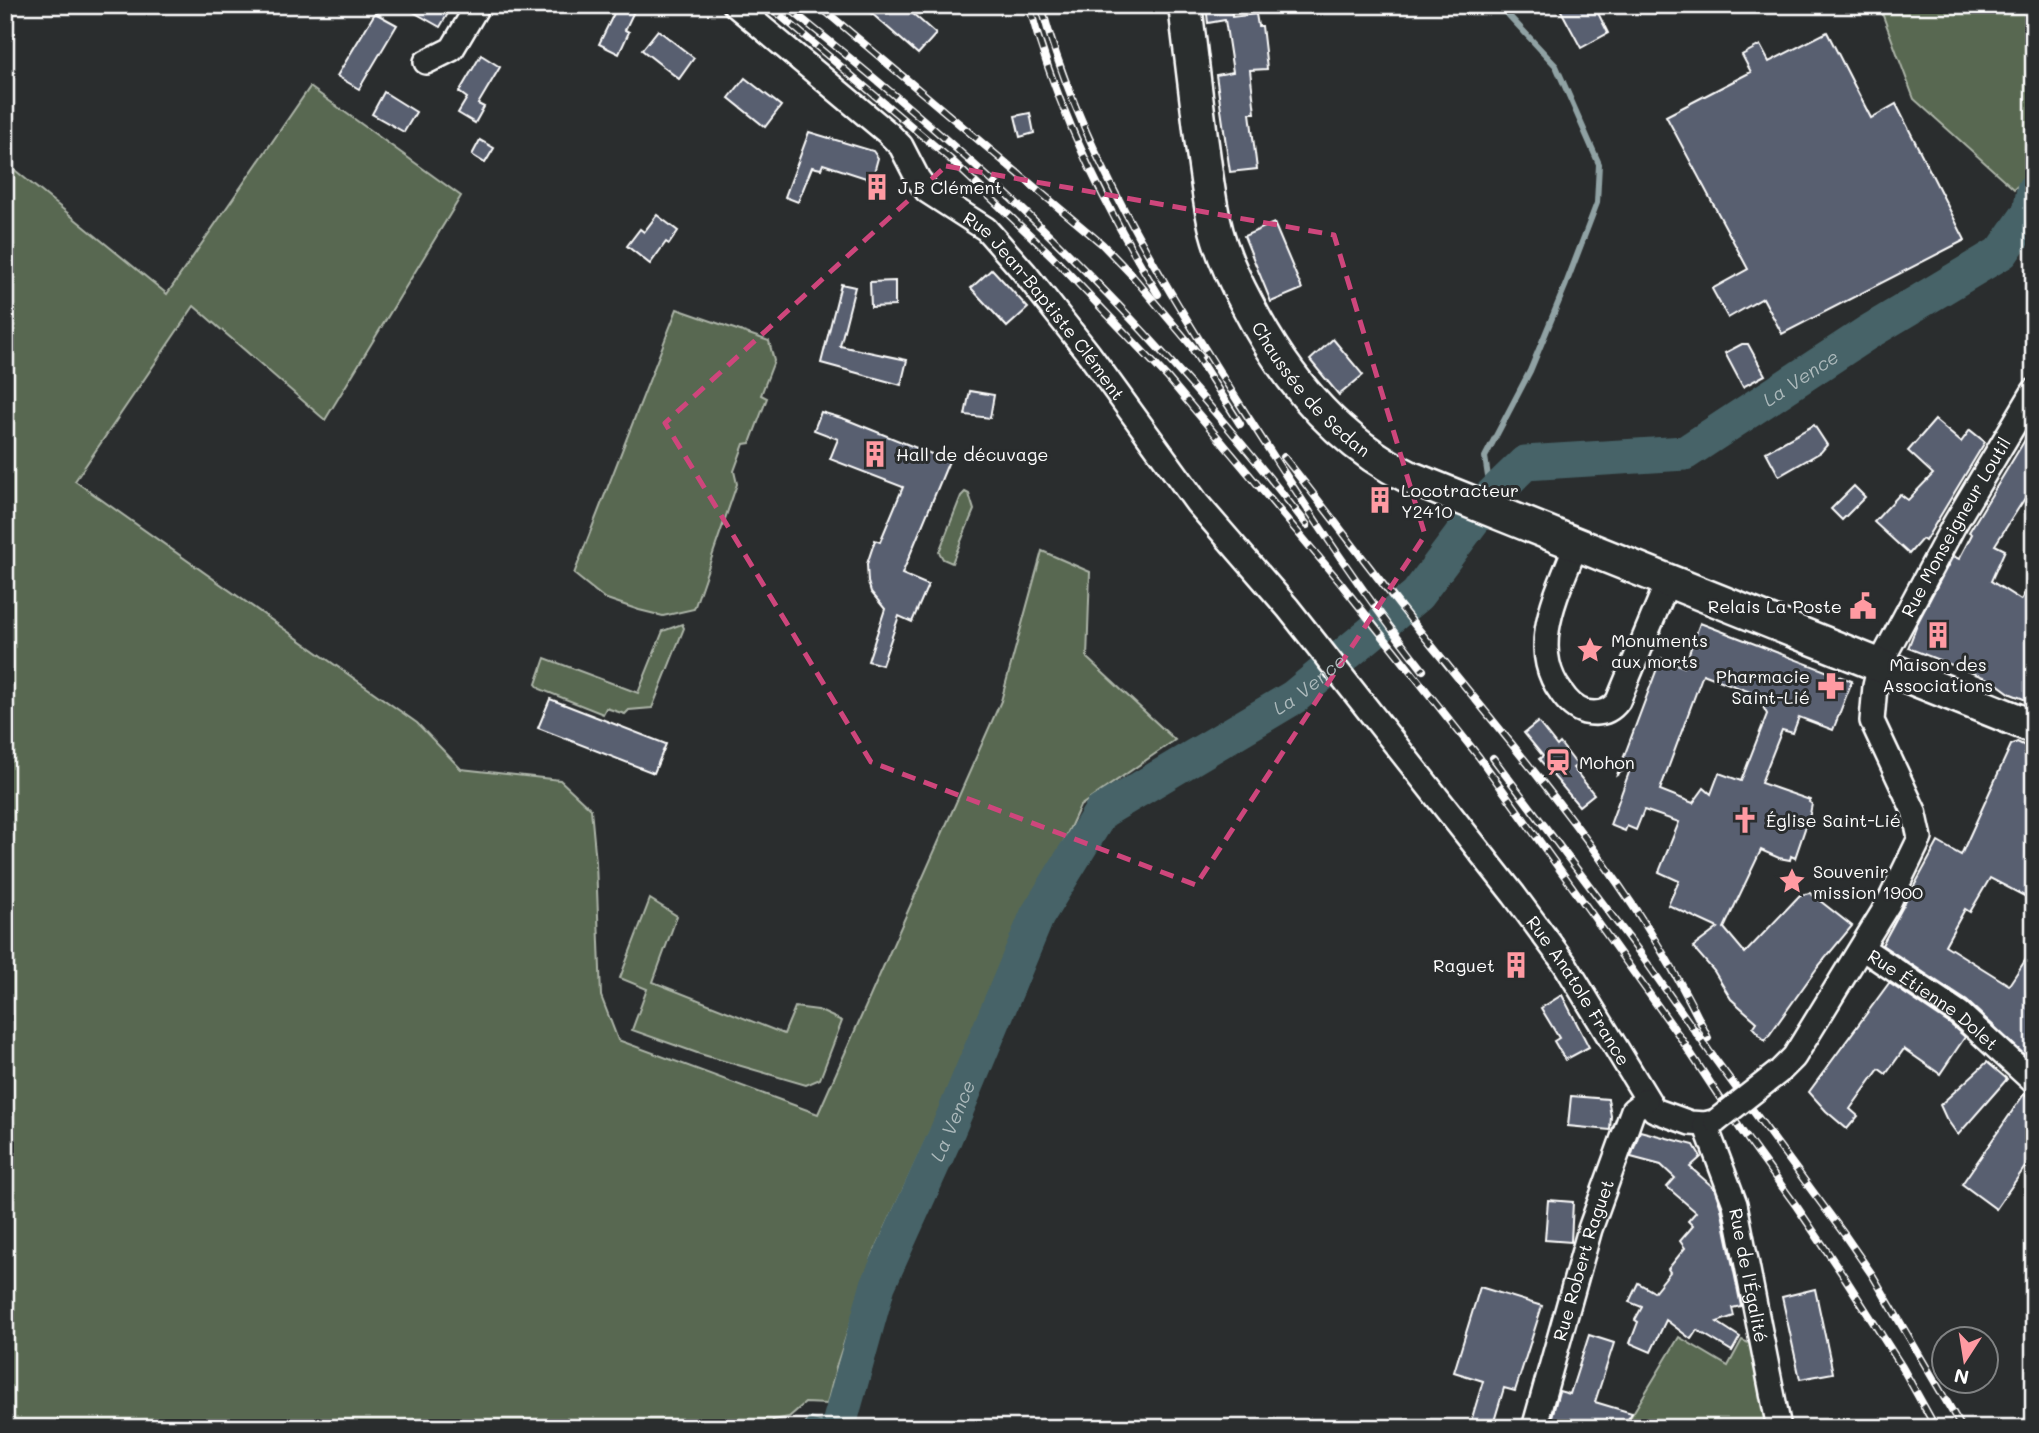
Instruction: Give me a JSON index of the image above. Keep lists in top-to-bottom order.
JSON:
{
  "streets": {
    "main road": ["Chaussée de Sedan"],
    "street": [
      "Rue Jean-Baptiste Clément",
      "Rue Monseigneur Loutil",
      "Rue Anatole France",
      "Rue Étienne Dolet",
      "Rue Robert Raguet",
      "Rue de l'Égalité"
    ]
  },
  "crossings": [
    ["Rue Jean-Baptiste Clément", "Rue Anatole France"],
    ["Chaussée de Sedan", "Rue Monseigneur Loutil"],
    ["Rue Monseigneur Loutil", "Rue Étienne Dolet"],
    ["Rue Anatole France", "Rue Robert Raguet"],
    ["Rue Anatole France", "Rue de l'Égalité"]
  ],
  "water": ["La Vence"],
  "places": {
    "building": [
      "J B Clément",
      "Hall de décuvage",
      "Locotracteur Y2410",
      "Maison des Associations",
      "Raguet"
    ],
    "public building": ["Relais La Poste"],
    "place": ["Monuments aux morts", "Souvenir mission 1900"],
    "pharmacy": ["Pharmacie Saint-Lié"],
    "station": ["Mohon"],
    "church": ["Église Saint-Lié"]
  },
  "north": "bottom"
}
